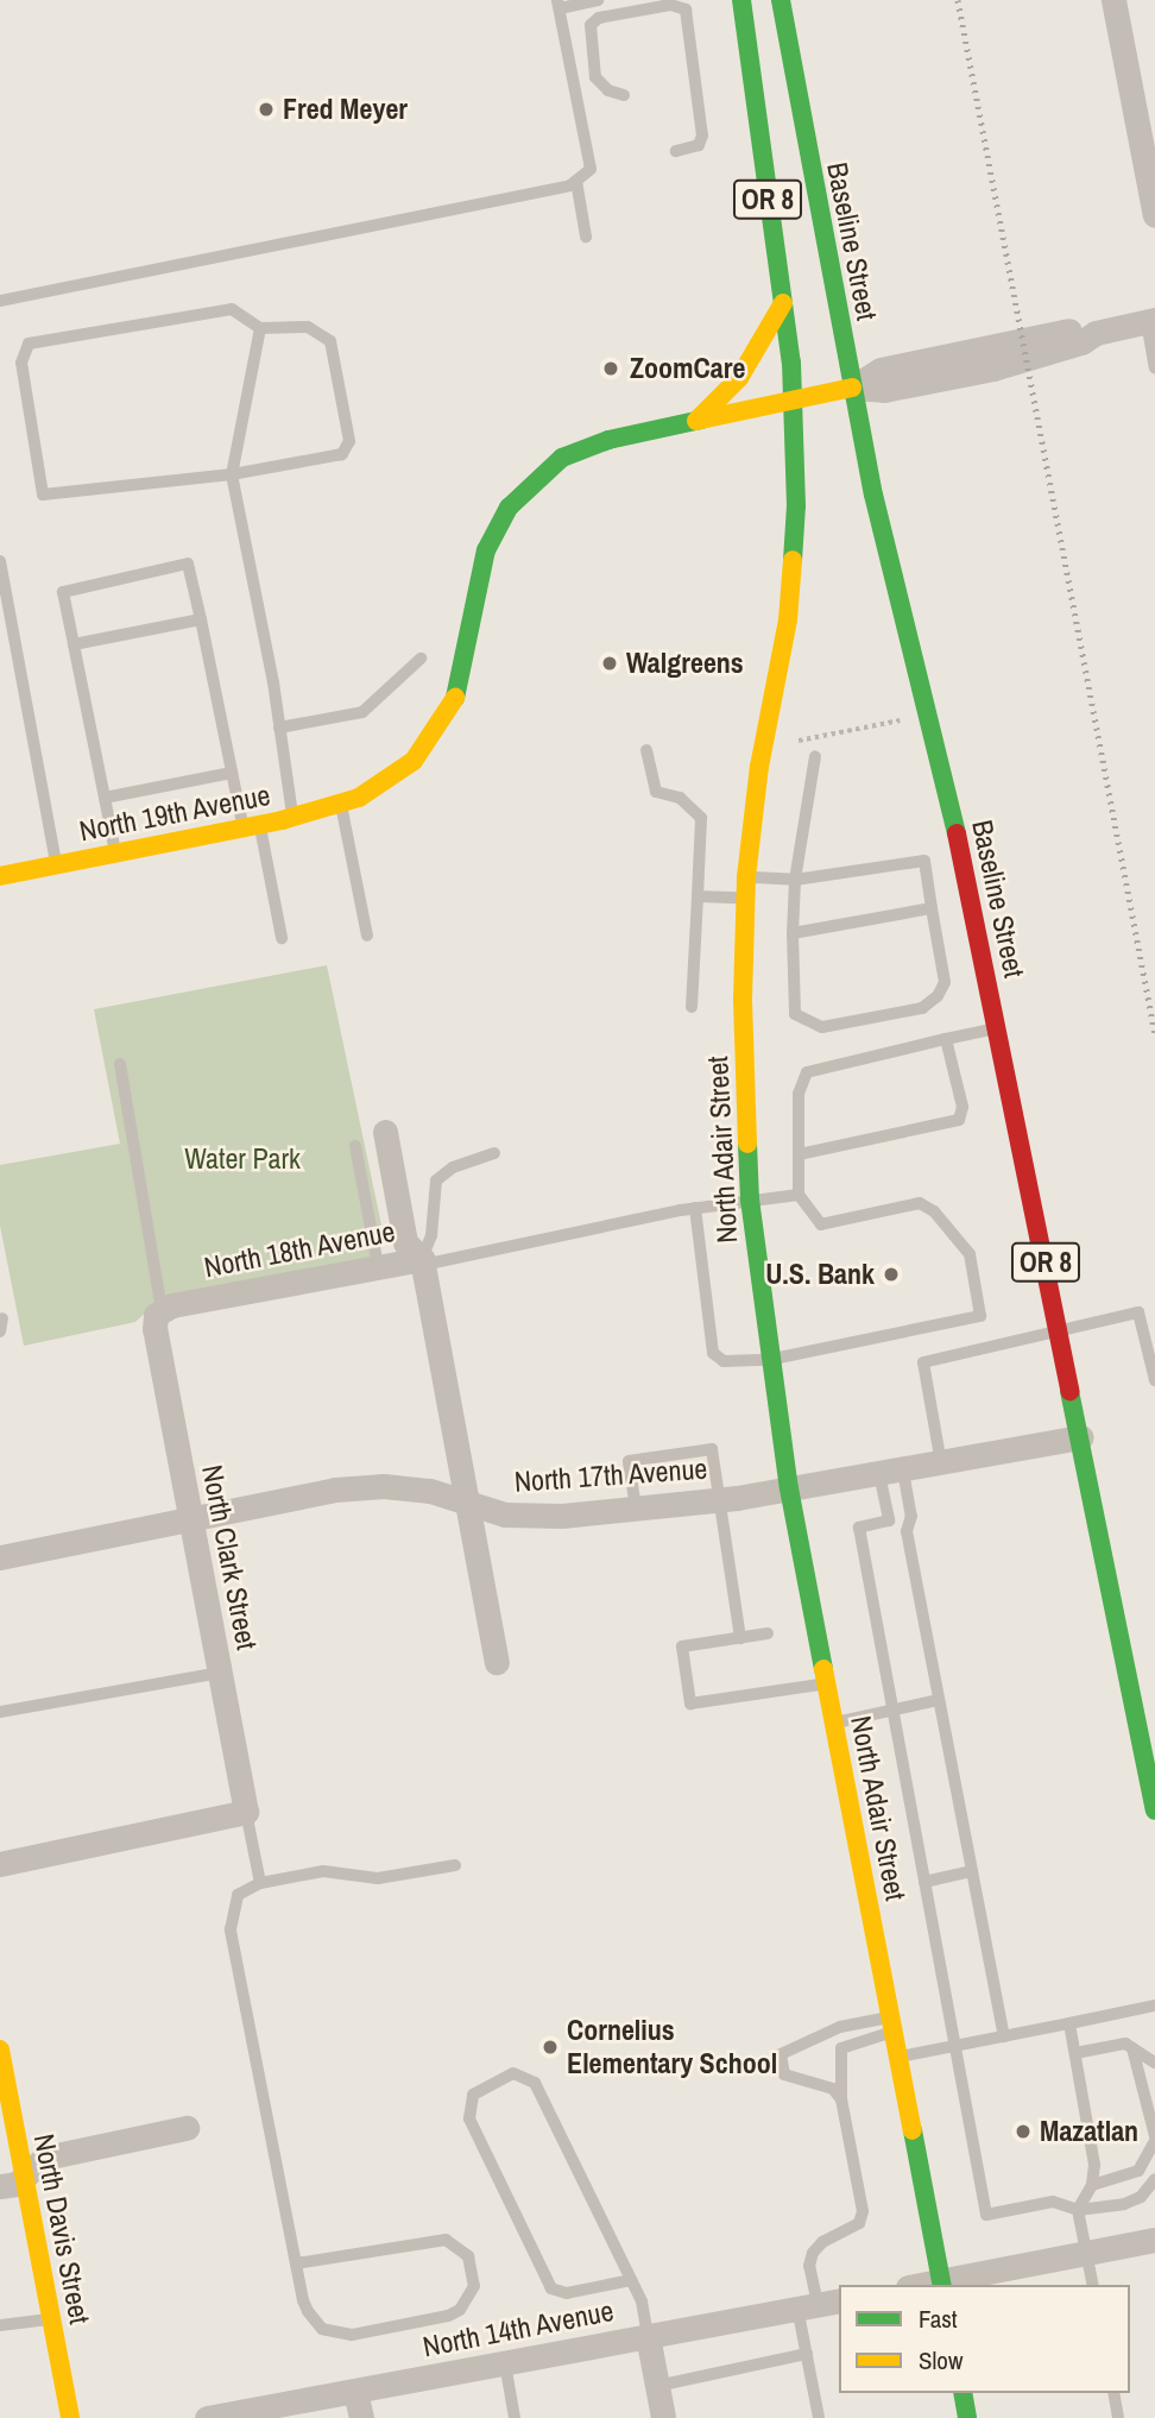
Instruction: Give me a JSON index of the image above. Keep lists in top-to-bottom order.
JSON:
{
  "streets": {
    "main road": [
      "OR 8",
      "Baseline Street",
      "North 19th Avenue",
      "North Adair Street",
      "North Davis Street"
    ],
    "street": [
      "North 18th Avenue",
      "North 17th Avenue",
      "North Clark Street",
      "North 14th Avenue"
    ]
  },
  "crossings": [
    ["Baseline Street", "North 17th Avenue"],
    ["North Adair Street", "North 17th Avenue"],
    ["North 18th Avenue", "North Clark Street"],
    ["North 17th Avenue", "North Clark Street"]
  ],
  "parks": ["Water Park"],
  "places": [
    "Fred Meyer",
    "ZoomCare",
    "Walgreens",
    "U.S. Bank",
    "Cornelius Elementary School",
    "Mazatlan"
  ],
  "legend": ["Fast", "Slow"]
}
